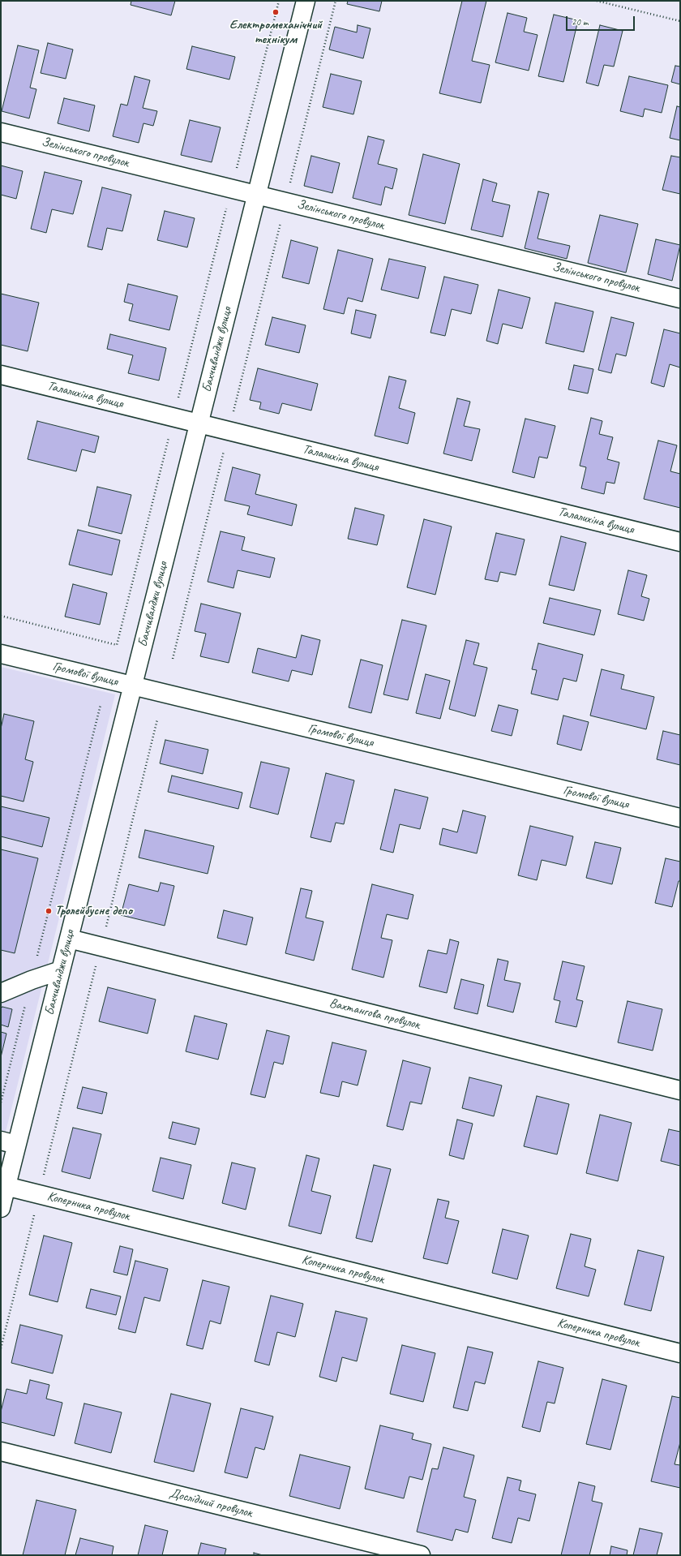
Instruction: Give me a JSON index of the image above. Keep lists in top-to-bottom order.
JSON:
{
  "streets": {
    "street": [
      "Зелінського провулок",
      "Бахчиванджи вулиця",
      "Талалихіна вулиця",
      "Громової вулиця",
      "Вахтангова провулок",
      "Коперника провулок",
      "Дослідний провулок"
    ]
  },
  "crossings": [
    ["Зелінського провулок", "Бахчиванджи вулиця"],
    ["Бахчиванджи вулиця", "Талалихіна вулиця"],
    ["Бахчиванджи вулиця", "Громової вулиця"],
    ["Бахчиванджи вулиця", "Вахтангова провулок"],
    ["Бахчиванджи вулиця", "Коперника провулок"]
  ],
  "places": ["Електромеханічний технікум", "Тролейбусне депо"],
  "scale_bar": "20 m"
}
